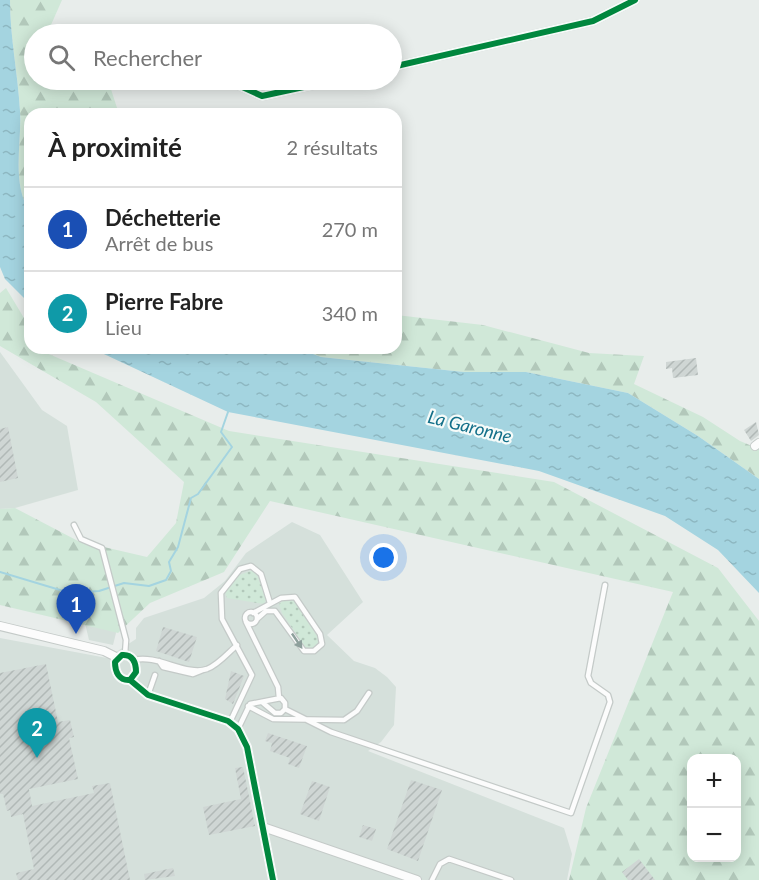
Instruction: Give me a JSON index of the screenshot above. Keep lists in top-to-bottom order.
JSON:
{
  "water": ["La Garonne"],
  "page": {
    "search": "Rechercher",
    "heading": ["À proximité", "2 résultats"],
    "list": [
      {
        "mark": "1",
        "name": "Déchetterie",
        "note": "Arrêt de bus",
        "value": "270 m"
      },
      {
        "mark": "2",
        "name": "Pierre Fabre",
        "note": "Lieu",
        "value": "340 m"
      }
    ],
    "pins": ["1", "2"],
    "map_buttons": ["+", "−"]
  }
}
